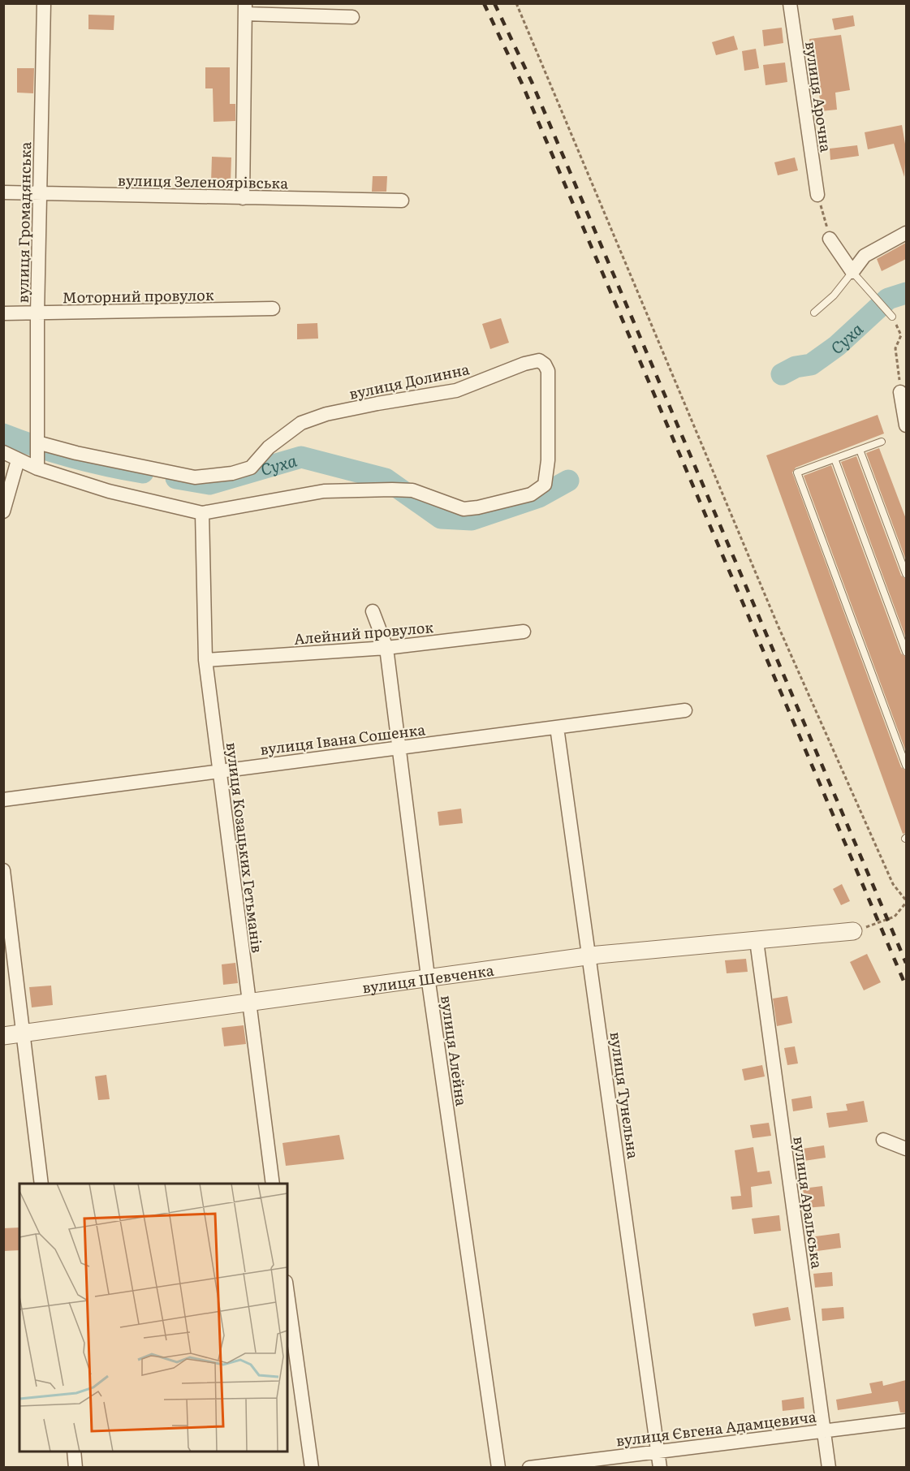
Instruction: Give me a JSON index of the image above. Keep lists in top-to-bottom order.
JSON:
{
  "streets": {
    "street": [
      "вулиця Арочна",
      "вулиця Зеленоярівська",
      "вулиця Громадянська",
      "Моторний провулок",
      "вулиця Долинна",
      "Алейний провулок",
      "вулиця Івана Сошенка",
      "вулиця Козацьких Гетьманів",
      "вулиця Шевченка",
      "вулиця Алейна",
      "вулиця Тунельна",
      "вулиця Аральська",
      "вулиця Євгена Адамцевича"
    ]
  },
  "crossings": [
    ["вулиця Зеленоярівська", "вулиця Громадянська"],
    ["вулиця Громадянська", "Моторний провулок"],
    ["вулиця Громадянська", "вулиця Долинна"],
    ["вулиця Долинна", "вулиця Козацьких Гетьманів"],
    ["Алейний провулок", "вулиця Козацьких Гетьманів"],
    ["Алейний провулок", "вулиця Алейна"],
    ["вулиця Івана Сошенка", "вулиця Козацьких Гетьманів"],
    ["вулиця Івана Сошенка", "вулиця Алейна"],
    ["вулиця Івана Сошенка", "вулиця Тунельна"],
    ["вулиця Козацьких Гетьманів", "вулиця Шевченка"],
    ["вулиця Шевченка", "вулиця Алейна"],
    ["вулиця Шевченка", "вулиця Тунельна"],
    ["вулиця Шевченка", "вулиця Аральська"],
    ["вулиця Тунельна", "вулиця Євгена Адамцевича"],
    ["вулиця Аральська", "вулиця Євгена Адамцевича"]
  ],
  "water": ["Суха"]
}
